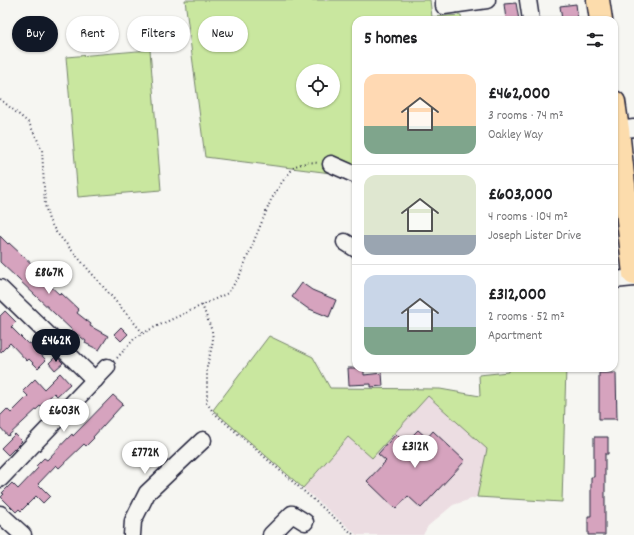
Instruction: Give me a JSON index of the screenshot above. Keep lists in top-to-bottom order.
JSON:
{
  "page": {
    "chip": [
      "Buy",
      "Rent",
      "Filters",
      "New"
    ],
    "heading": "5 homes",
    "list": [
      {
        "name": "£462,000",
        "note": "3 rooms · 74 m² · Oakley Way"
      },
      {
        "name": "£603,000",
        "note": "4 rooms · 104 m² · Joseph Lister Drive"
      },
      {
        "name": "£312,000",
        "note": "2 rooms · 52 m² · Apartment"
      }
    ],
    "price": [
      "£867K",
      "£462K",
      "£603K",
      "£312K",
      "£772K"
    ]
  }
}
